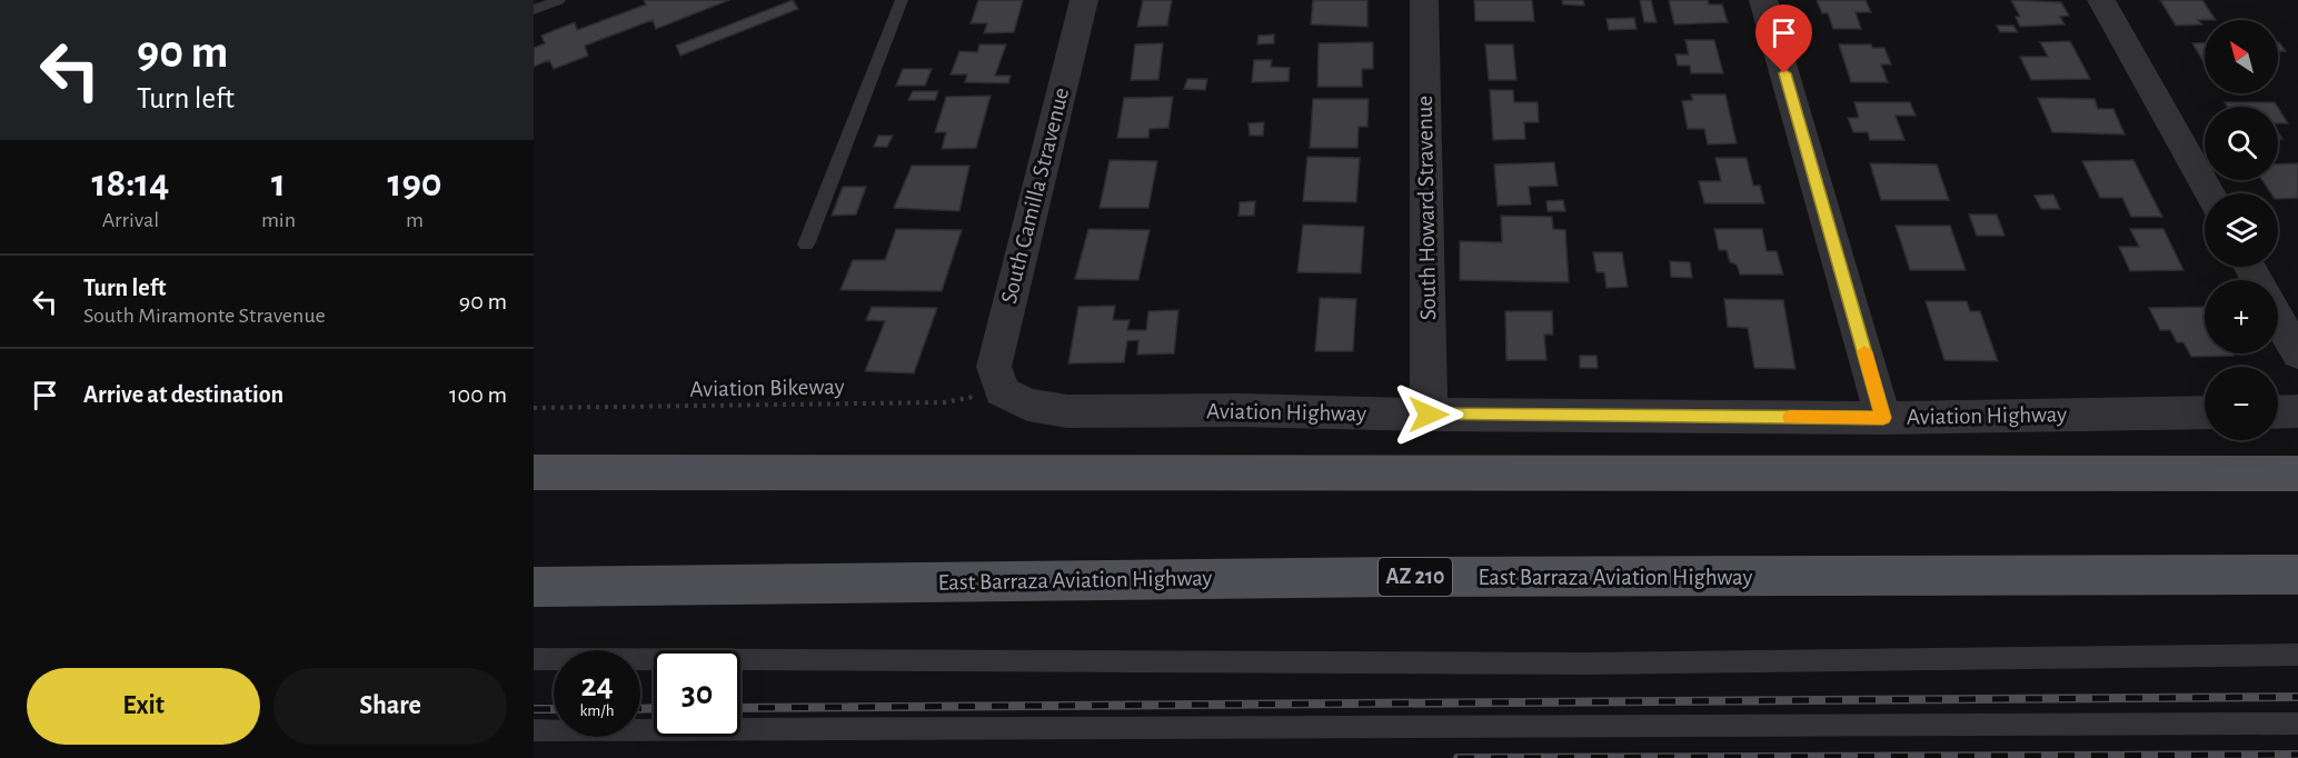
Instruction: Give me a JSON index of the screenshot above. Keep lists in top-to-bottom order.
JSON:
{
  "streets": {
    "main road": ["AZ 210", "East Barraza Aviation Highway"],
    "street": ["South Camilla Stravenue", "South Howard Stravenue", "Aviation Highway"],
    "path": ["Aviation Bikeway"]
  },
  "crossings": [
    ["South Camilla Stravenue", "Aviation Bikeway"],
    ["South Camilla Stravenue", "Aviation Highway"],
    ["South Howard Stravenue", "Aviation Highway"],
    ["Aviation Bikeway", "Aviation Highway"]
  ],
  "north": "top left",
  "page": {
    "turn": ["90 m", "Turn left"],
    "map_buttons": ["+", "−"],
    "eta": [
      "18:14",
      "Arrival",
      "1",
      "min",
      "190",
      "m"
    ],
    "list": [
      {
        "name": "Turn left",
        "note": "South Miramonte Stravenue",
        "value": "90 m"
      },
      {
        "name": "Arrive at destination",
        "value": "100 m"
      }
    ],
    "speed": "24 km/h",
    "limit": "30",
    "buttons": ["Exit", "Share"]
  }
}
